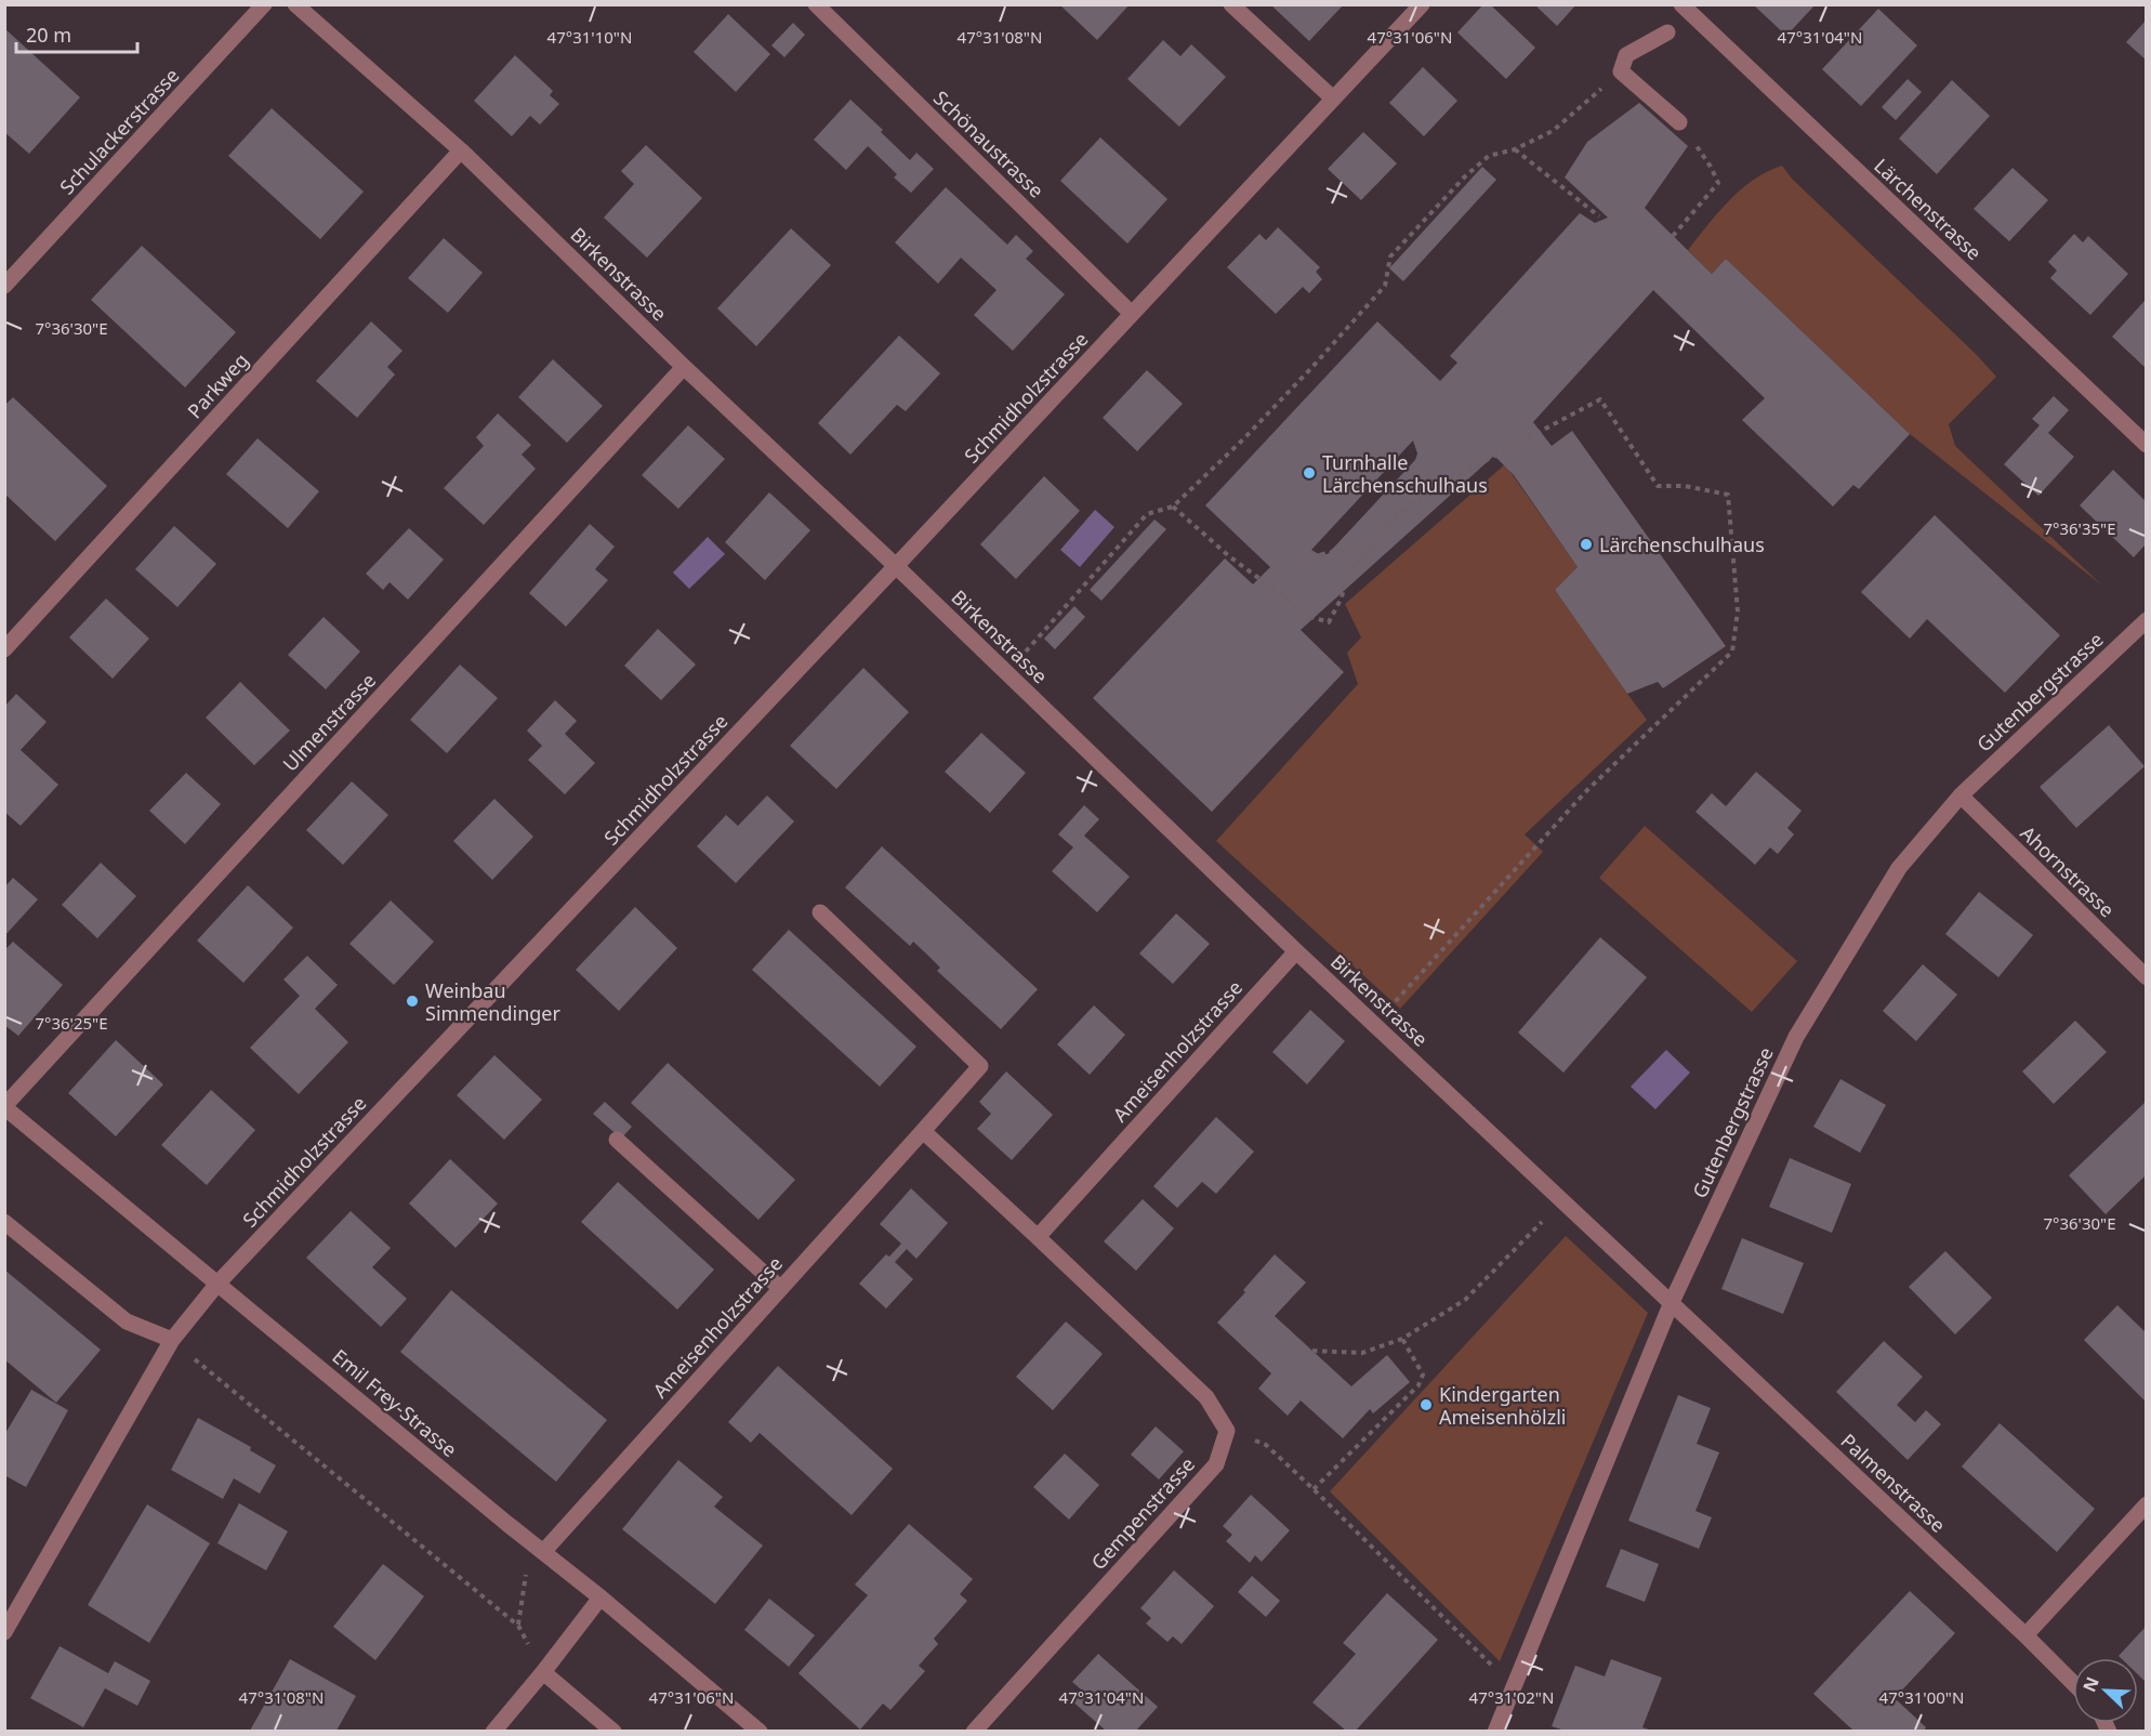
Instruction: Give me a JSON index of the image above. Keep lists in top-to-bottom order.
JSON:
{
  "streets": {
    "street": [
      "Schulackerstrasse",
      "Schönaustrasse",
      "Lärchenstrasse",
      "Birkenstrasse",
      "Parkweg",
      "Schmidholzstrasse",
      "Gutenbergstrasse",
      "Ulmenstrasse",
      "Ahornstrasse",
      "Ameisenholzstrasse",
      "Emil Frey-Strasse",
      "Palmenstrasse",
      "Gempenstrasse"
    ]
  },
  "crossings": [
    ["Schönaustrasse", "Schmidholzstrasse"],
    ["Birkenstrasse", "Parkweg"],
    ["Birkenstrasse", "Schmidholzstrasse"],
    ["Birkenstrasse", "Gutenbergstrasse"],
    ["Birkenstrasse", "Ulmenstrasse"],
    ["Birkenstrasse", "Ameisenholzstrasse"],
    ["Birkenstrasse", "Palmenstrasse"],
    ["Schmidholzstrasse", "Emil Frey-Strasse"],
    ["Gutenbergstrasse", "Ahornstrasse"],
    ["Gutenbergstrasse", "Palmenstrasse"],
    ["Ulmenstrasse", "Emil Frey-Strasse"],
    ["Ameisenholzstrasse", "Emil Frey-Strasse"]
  ],
  "places": [
    "Turnhalle Lärchenschulhaus",
    "Lärchenschulhaus",
    "Weinbau Simmendinger",
    "Kindergarten Ameisenhölzli"
  ],
  "scale_bar": "20 m",
  "north": "top left",
  "coordinates": [
    "47°31'10\"N",
    "47°31'08\"N",
    "47°31'06\"N",
    "47°31'04\"N",
    "7°36'30\"E",
    "7°36'35\"E",
    "7°36'25\"E",
    "47°31'02\"N",
    "47°31'00\"N"
  ]
}
